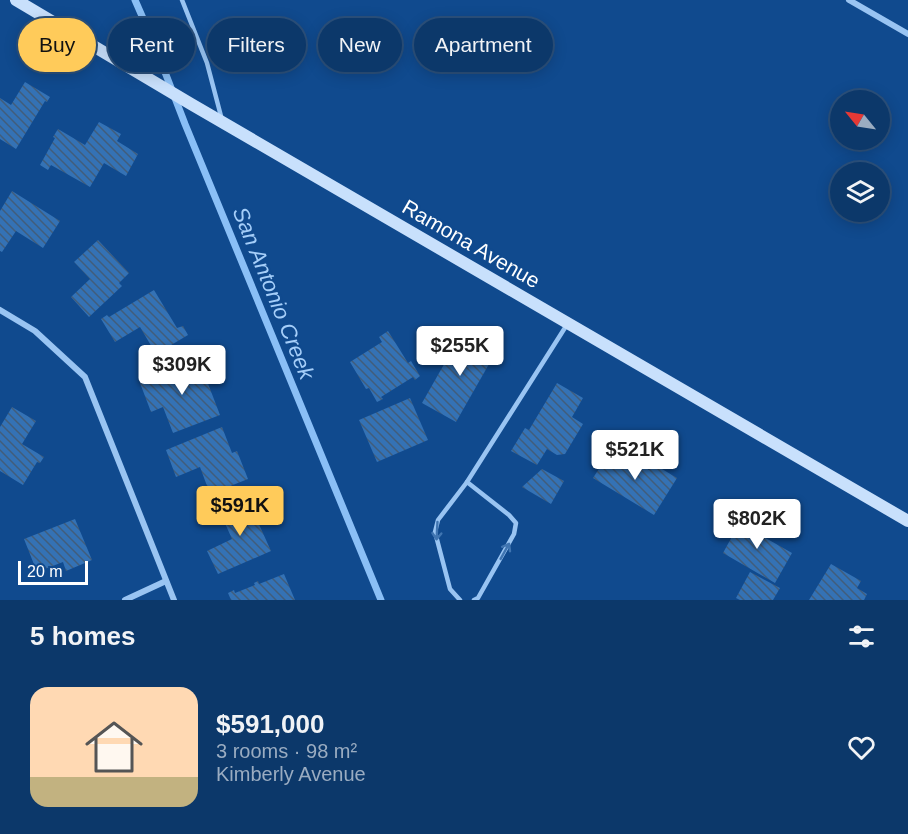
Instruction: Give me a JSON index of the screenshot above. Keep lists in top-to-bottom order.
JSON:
{
  "streets": {
    "street": ["Ramona Avenue"]
  },
  "water": ["San Antonio Creek"],
  "scale_bar": "20 m",
  "north": "top left",
  "page": {
    "chip": [
      "Buy",
      "Rent",
      "Filters",
      "New",
      "Apartment"
    ],
    "price": [
      "$255K",
      "$309K",
      "$521K",
      "$591K",
      "$802K"
    ],
    "scale": "20 m",
    "heading": "5 homes",
    "list": [
      {
        "name": "$591,000",
        "note": "3 rooms · 98 m² · Kimberly Avenue"
      }
    ]
  }
}
